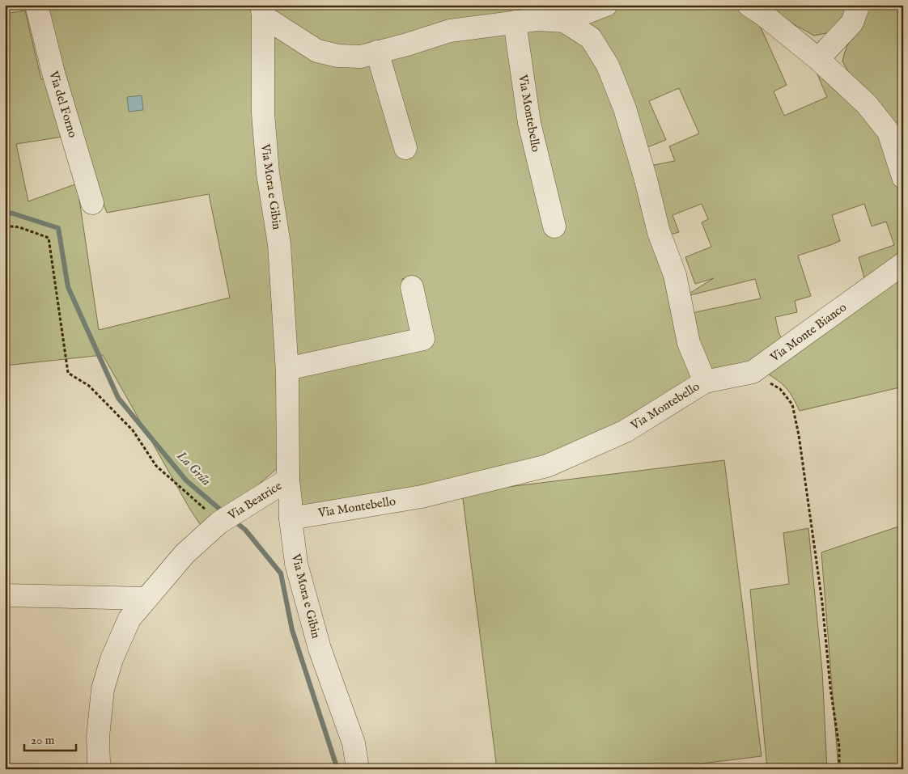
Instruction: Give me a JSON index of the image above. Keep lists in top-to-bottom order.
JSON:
{
  "streets": {
    "street": [
      "Via del Forno",
      "Via Montebello",
      "Via Mora e Gibin",
      "Via Monte Bianco",
      "Via Beatrice"
    ]
  },
  "crossings": [
    ["Via Montebello", "Via Mora e Gibin"],
    ["Via Montebello", "Via Monte Bianco"],
    ["Via Mora e Gibin", "Via Beatrice"]
  ],
  "water": ["La Grűa"],
  "scale_bar": "20 m"
}
